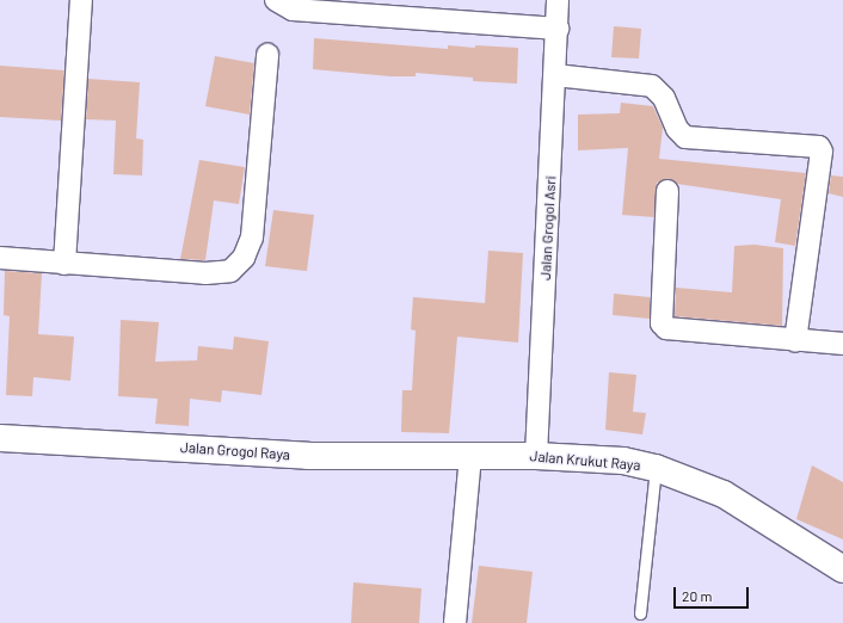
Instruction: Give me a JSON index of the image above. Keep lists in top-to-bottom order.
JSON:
{
  "streets": {
    "street": ["Jalan Grogol Asri", "Jalan Grogol Raya", "Jalan Krukut Raya"]
  },
  "crossings": [
    ["Jalan Grogol Asri", "Jalan Krukut Raya"],
    ["Jalan Grogol Raya", "Jalan Krukut Raya"]
  ],
  "scale_bar": "20 m"
}
